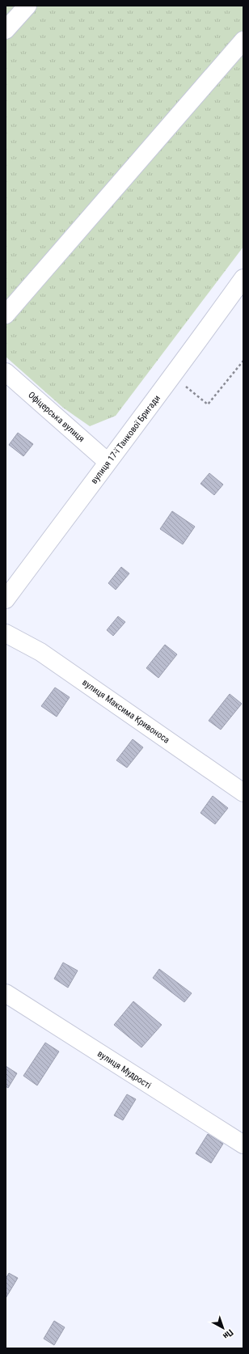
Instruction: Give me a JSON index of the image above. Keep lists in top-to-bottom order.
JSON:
{
  "streets": {
    "street": [
      "Офіцерська вулиця",
      "вулиця 17-ї Танкової Бригади",
      "вулиця Максима Кривоноса",
      "вулиця Мудрості"
    ]
  },
  "crossings": [
    ["Офіцерська вулиця", "вулиця 17-ї Танкової Бригади"]
  ],
  "north": "bottom right"
}
